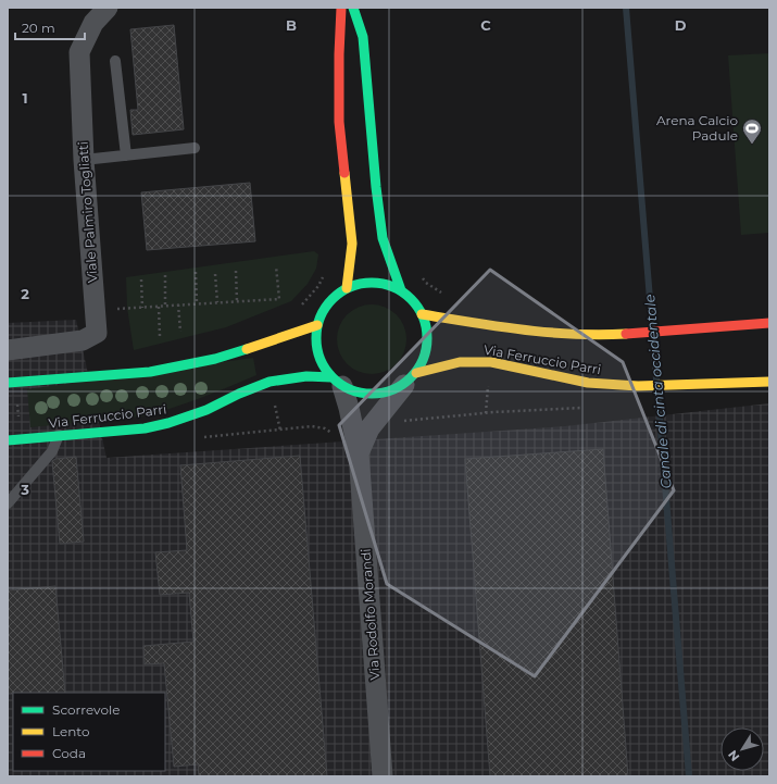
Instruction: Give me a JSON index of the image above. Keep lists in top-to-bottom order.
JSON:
{
  "streets": {
    "main road": ["Via Ferruccio Parri"],
    "street": ["Viale Palmiro Togliatti", "Via Rodolfo Morandi"]
  },
  "crossings": [
    ["Via Ferruccio Parri", "Via Rodolfo Morandi"]
  ],
  "water": ["Canale di cinta occidentale"],
  "places": {
    "sports": ["Arena Calcio Padule"]
  },
  "legend": ["Scorrevole", "Lento", "Coda"],
  "scale_bar": "20 m",
  "north": "bottom left",
  "grid": {
    "columns": ["B", "C", "D"],
    "rows": ["1", "2", "3"]
  }
}
